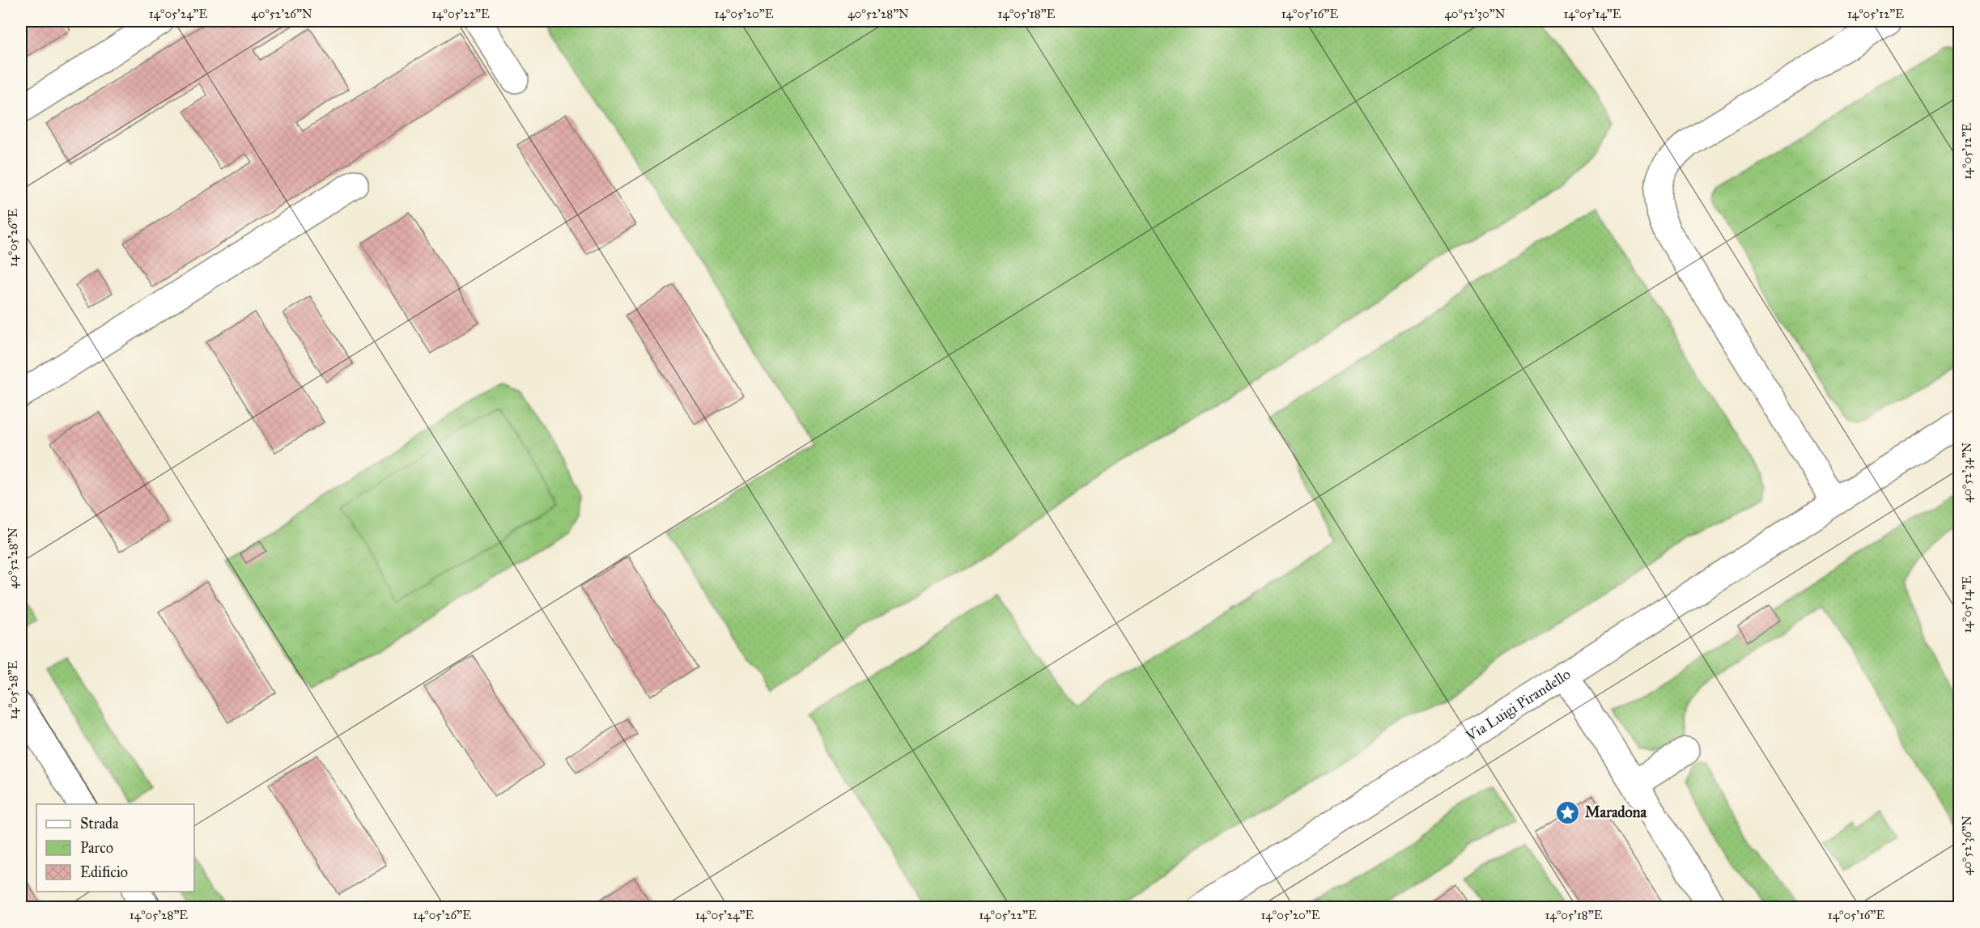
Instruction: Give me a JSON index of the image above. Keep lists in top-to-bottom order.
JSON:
{
  "streets": {
    "street": ["Via Luigi Pirandello"]
  },
  "places": {
    "place": ["Maradona"]
  },
  "legend": ["Strada", "Parco", "Edificio"],
  "coordinates": [
    "14°05'24\"E",
    "40°52'26\"N",
    "14°05'22\"E",
    "14°05'20\"E",
    "40°52'28\"N",
    "14°05'18\"E",
    "14°05'16\"E",
    "40°52'30\"N",
    "14°05'14\"E",
    "14°05'12\"E",
    "14°05'26\"E",
    "40°52'34\"N",
    "14°05'28\"E",
    "40°52'36\"N"
  ]
}
